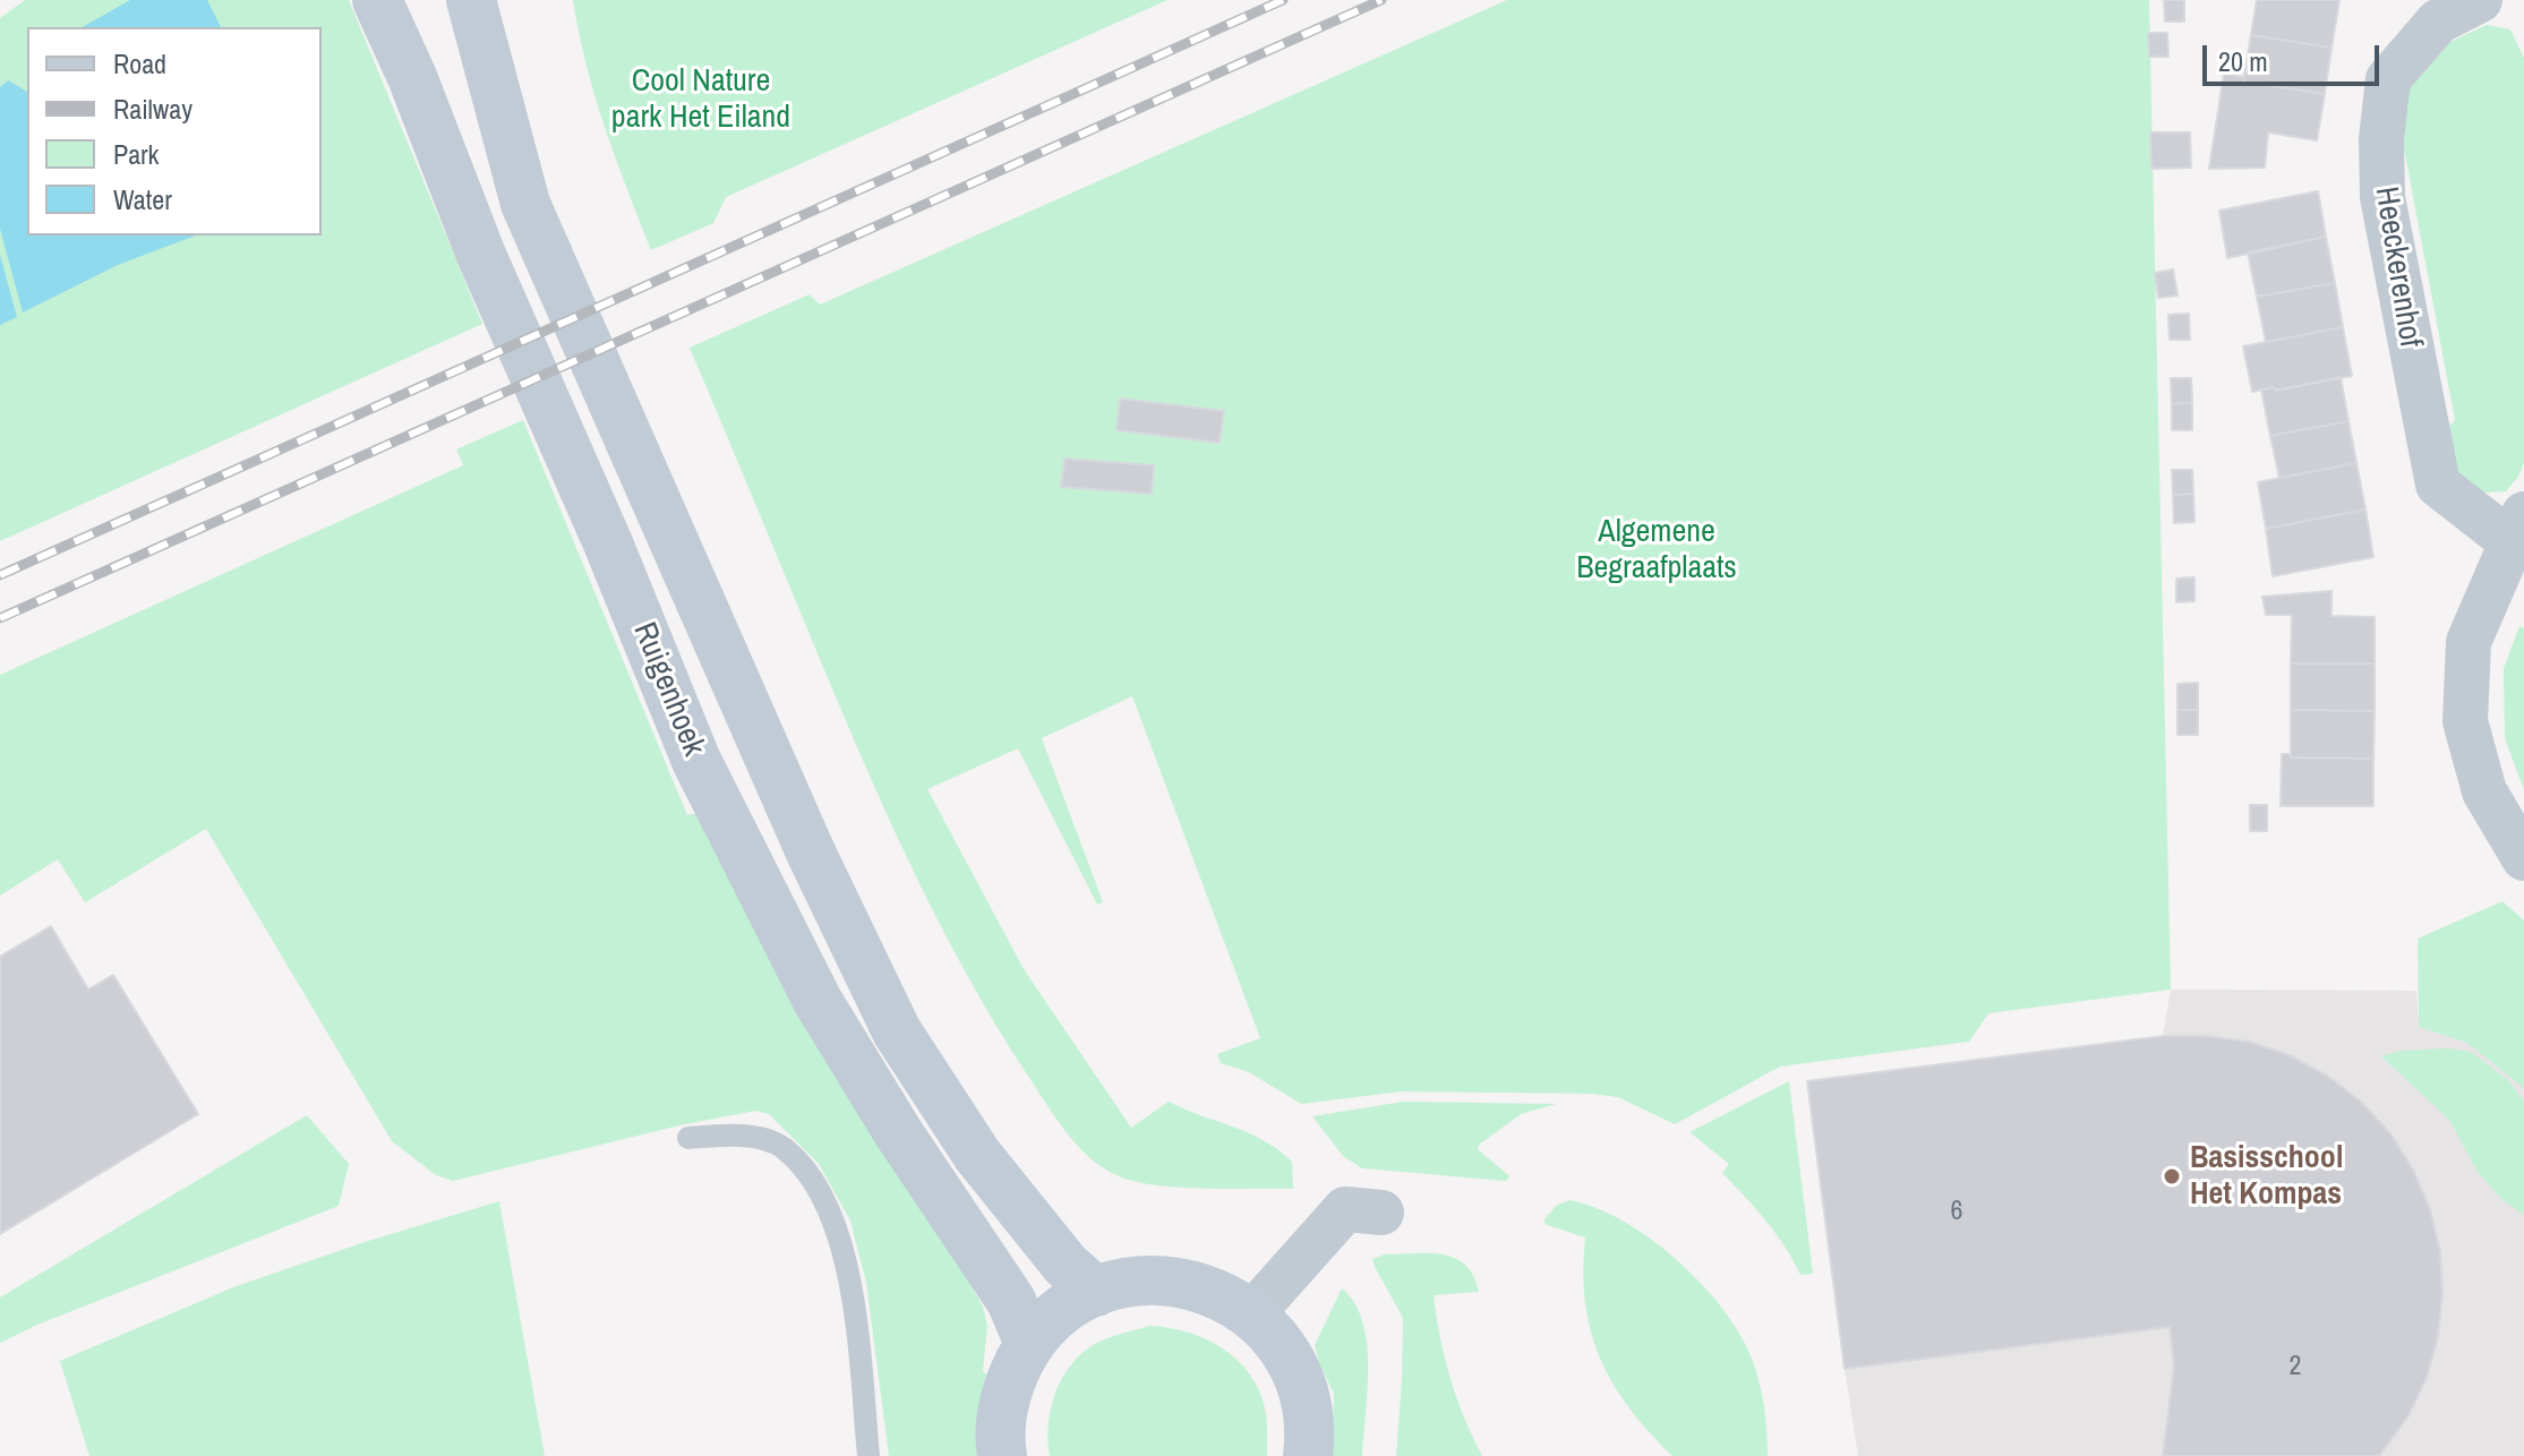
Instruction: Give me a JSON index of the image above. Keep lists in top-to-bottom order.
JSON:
{
  "streets": {
    "main road": ["Ruigenhoek"],
    "street": ["Heeckerenhof"]
  },
  "parks": ["Cool Nature park Het Eiland", "Algemene Begraafplaats"],
  "places": ["Basisschool Het Kompas"],
  "house_numbers": ["6", "2"],
  "legend": [
    "Road",
    "Railway",
    "Park",
    "Water"
  ],
  "scale_bar": "20 m"
}
